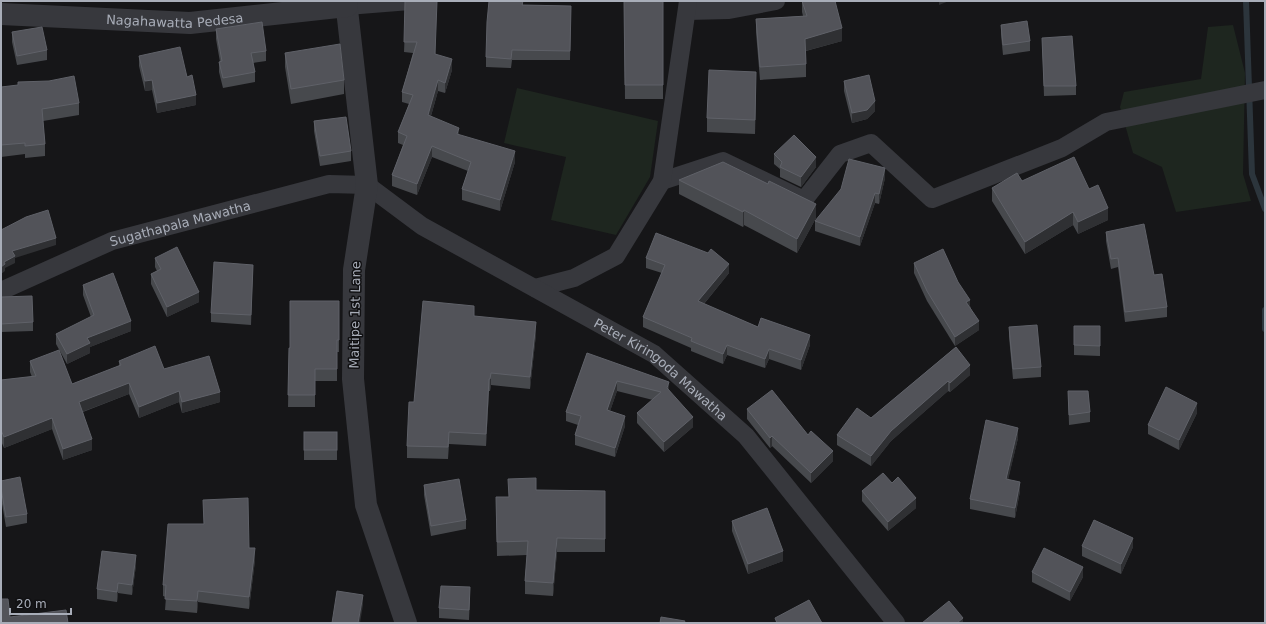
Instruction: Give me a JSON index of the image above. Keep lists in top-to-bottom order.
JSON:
{
  "streets": {
    "street": [
      "Nagahawatta Pedesa",
      "Sugathapala Mawatha",
      "Maitipe 1st Lane",
      "Peter Kiringoda Mawatha"
    ]
  },
  "crossings": [
    ["Nagahawatta Pedesa", "Maitipe 1st Lane"],
    ["Sugathapala Mawatha", "Maitipe 1st Lane"],
    ["Sugathapala Mawatha", "Peter Kiringoda Mawatha"],
    ["Maitipe 1st Lane", "Peter Kiringoda Mawatha"]
  ],
  "scale_bar": "20 m"
}
